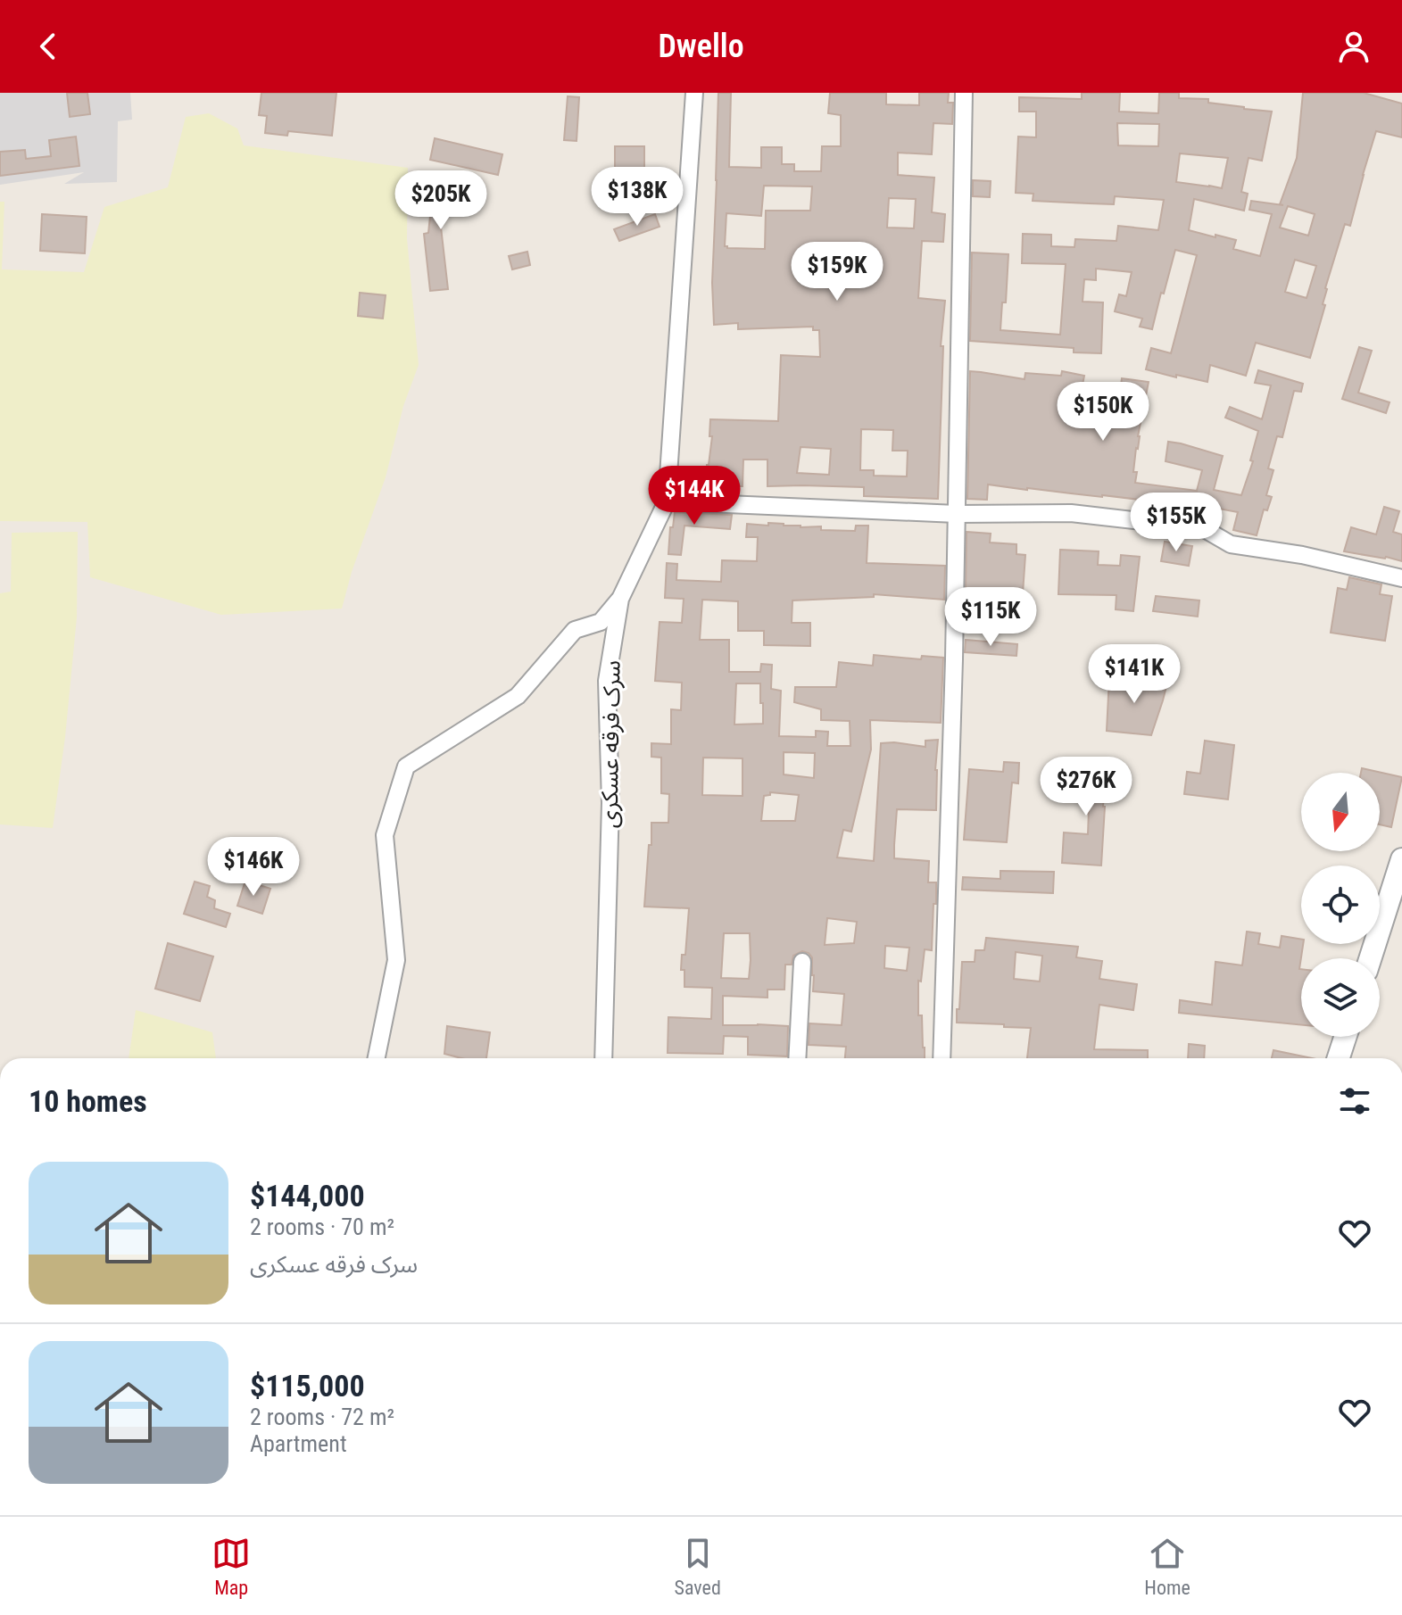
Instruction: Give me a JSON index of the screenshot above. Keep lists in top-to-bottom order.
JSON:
{
  "streets": {
    "street": ["سرک فرقه عسکری"]
  },
  "north": "bottom",
  "page": {
    "header": "Dwello",
    "price": [
      "$138K",
      "$205K",
      "$159K",
      "$150K",
      "$144K",
      "$155K",
      "$115K",
      "$141K",
      "$276K",
      "$146K"
    ],
    "heading": "10 homes",
    "list": [
      {
        "name": "$144,000",
        "note": "2 rooms · 70 m² · سرک فرقه عسکری"
      },
      {
        "name": "$115,000",
        "note": "2 rooms · 72 m² · Apartment"
      }
    ],
    "tabs": ["Map", "Saved", "Home"]
  }
}
